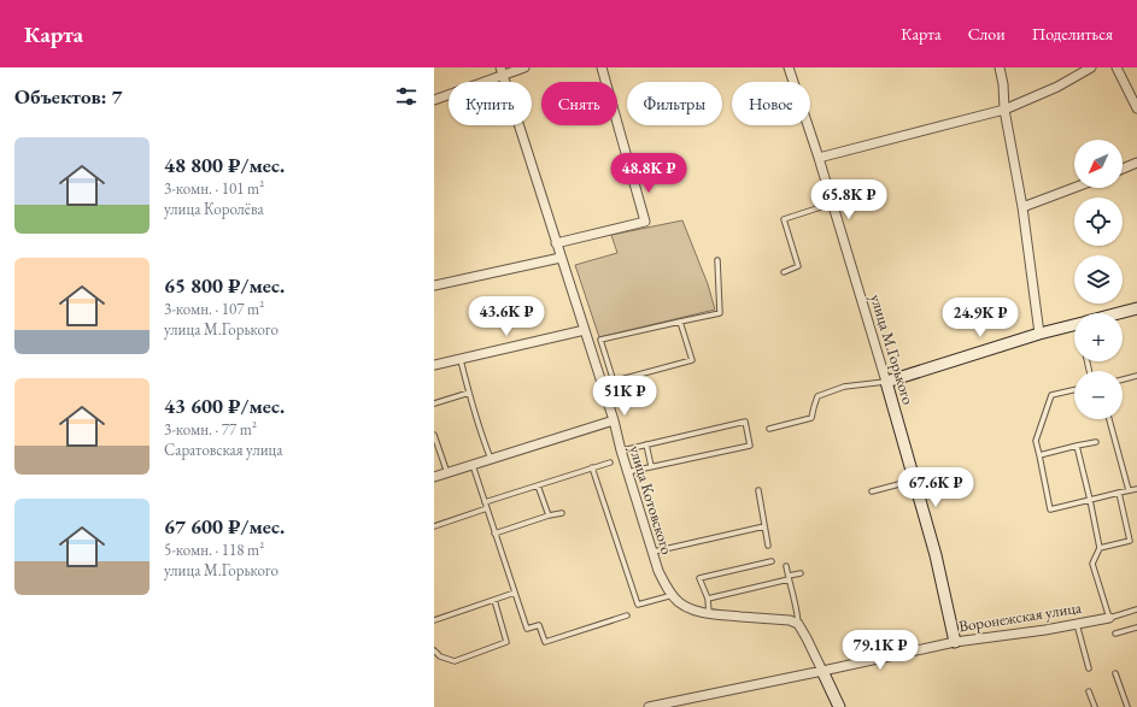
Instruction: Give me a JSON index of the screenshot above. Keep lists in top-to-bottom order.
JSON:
{
  "streets": {
    "street": ["улица М.Горького", "улица Котовского", "Воронежская улица"]
  },
  "crossings": [
    ["улица М.Горького", "Воронежская улица"]
  ],
  "north": "bottom left",
  "page": {
    "header": "Карта",
    "nav": ["Карта", "Слои", "Поделиться"],
    "heading": "Объектов: 7",
    "chip": [
      "Купить",
      "Снять",
      "Фильтры",
      "Новое"
    ],
    "list": [
      {
        "name": "48 800 ₽/мес.",
        "note": "3-комн. · 101 m² · улица Королёва"
      },
      {
        "name": "65 800 ₽/мес.",
        "note": "3-комн. · 107 m² · улица М.Горького"
      },
      {
        "name": "43 600 ₽/мес.",
        "note": "3-комн. · 77 m² · Саратовская улица"
      },
      {
        "name": "67 600 ₽/мес.",
        "note": "5-комн. · 118 m² · улица М.Горького"
      }
    ],
    "map_buttons": ["+", "−"],
    "price": [
      "48.8K ₽",
      "65.8K ₽",
      "43.6K ₽",
      "24.9K ₽",
      "51K ₽",
      "67.6K ₽",
      "79.1K ₽"
    ]
  }
}
